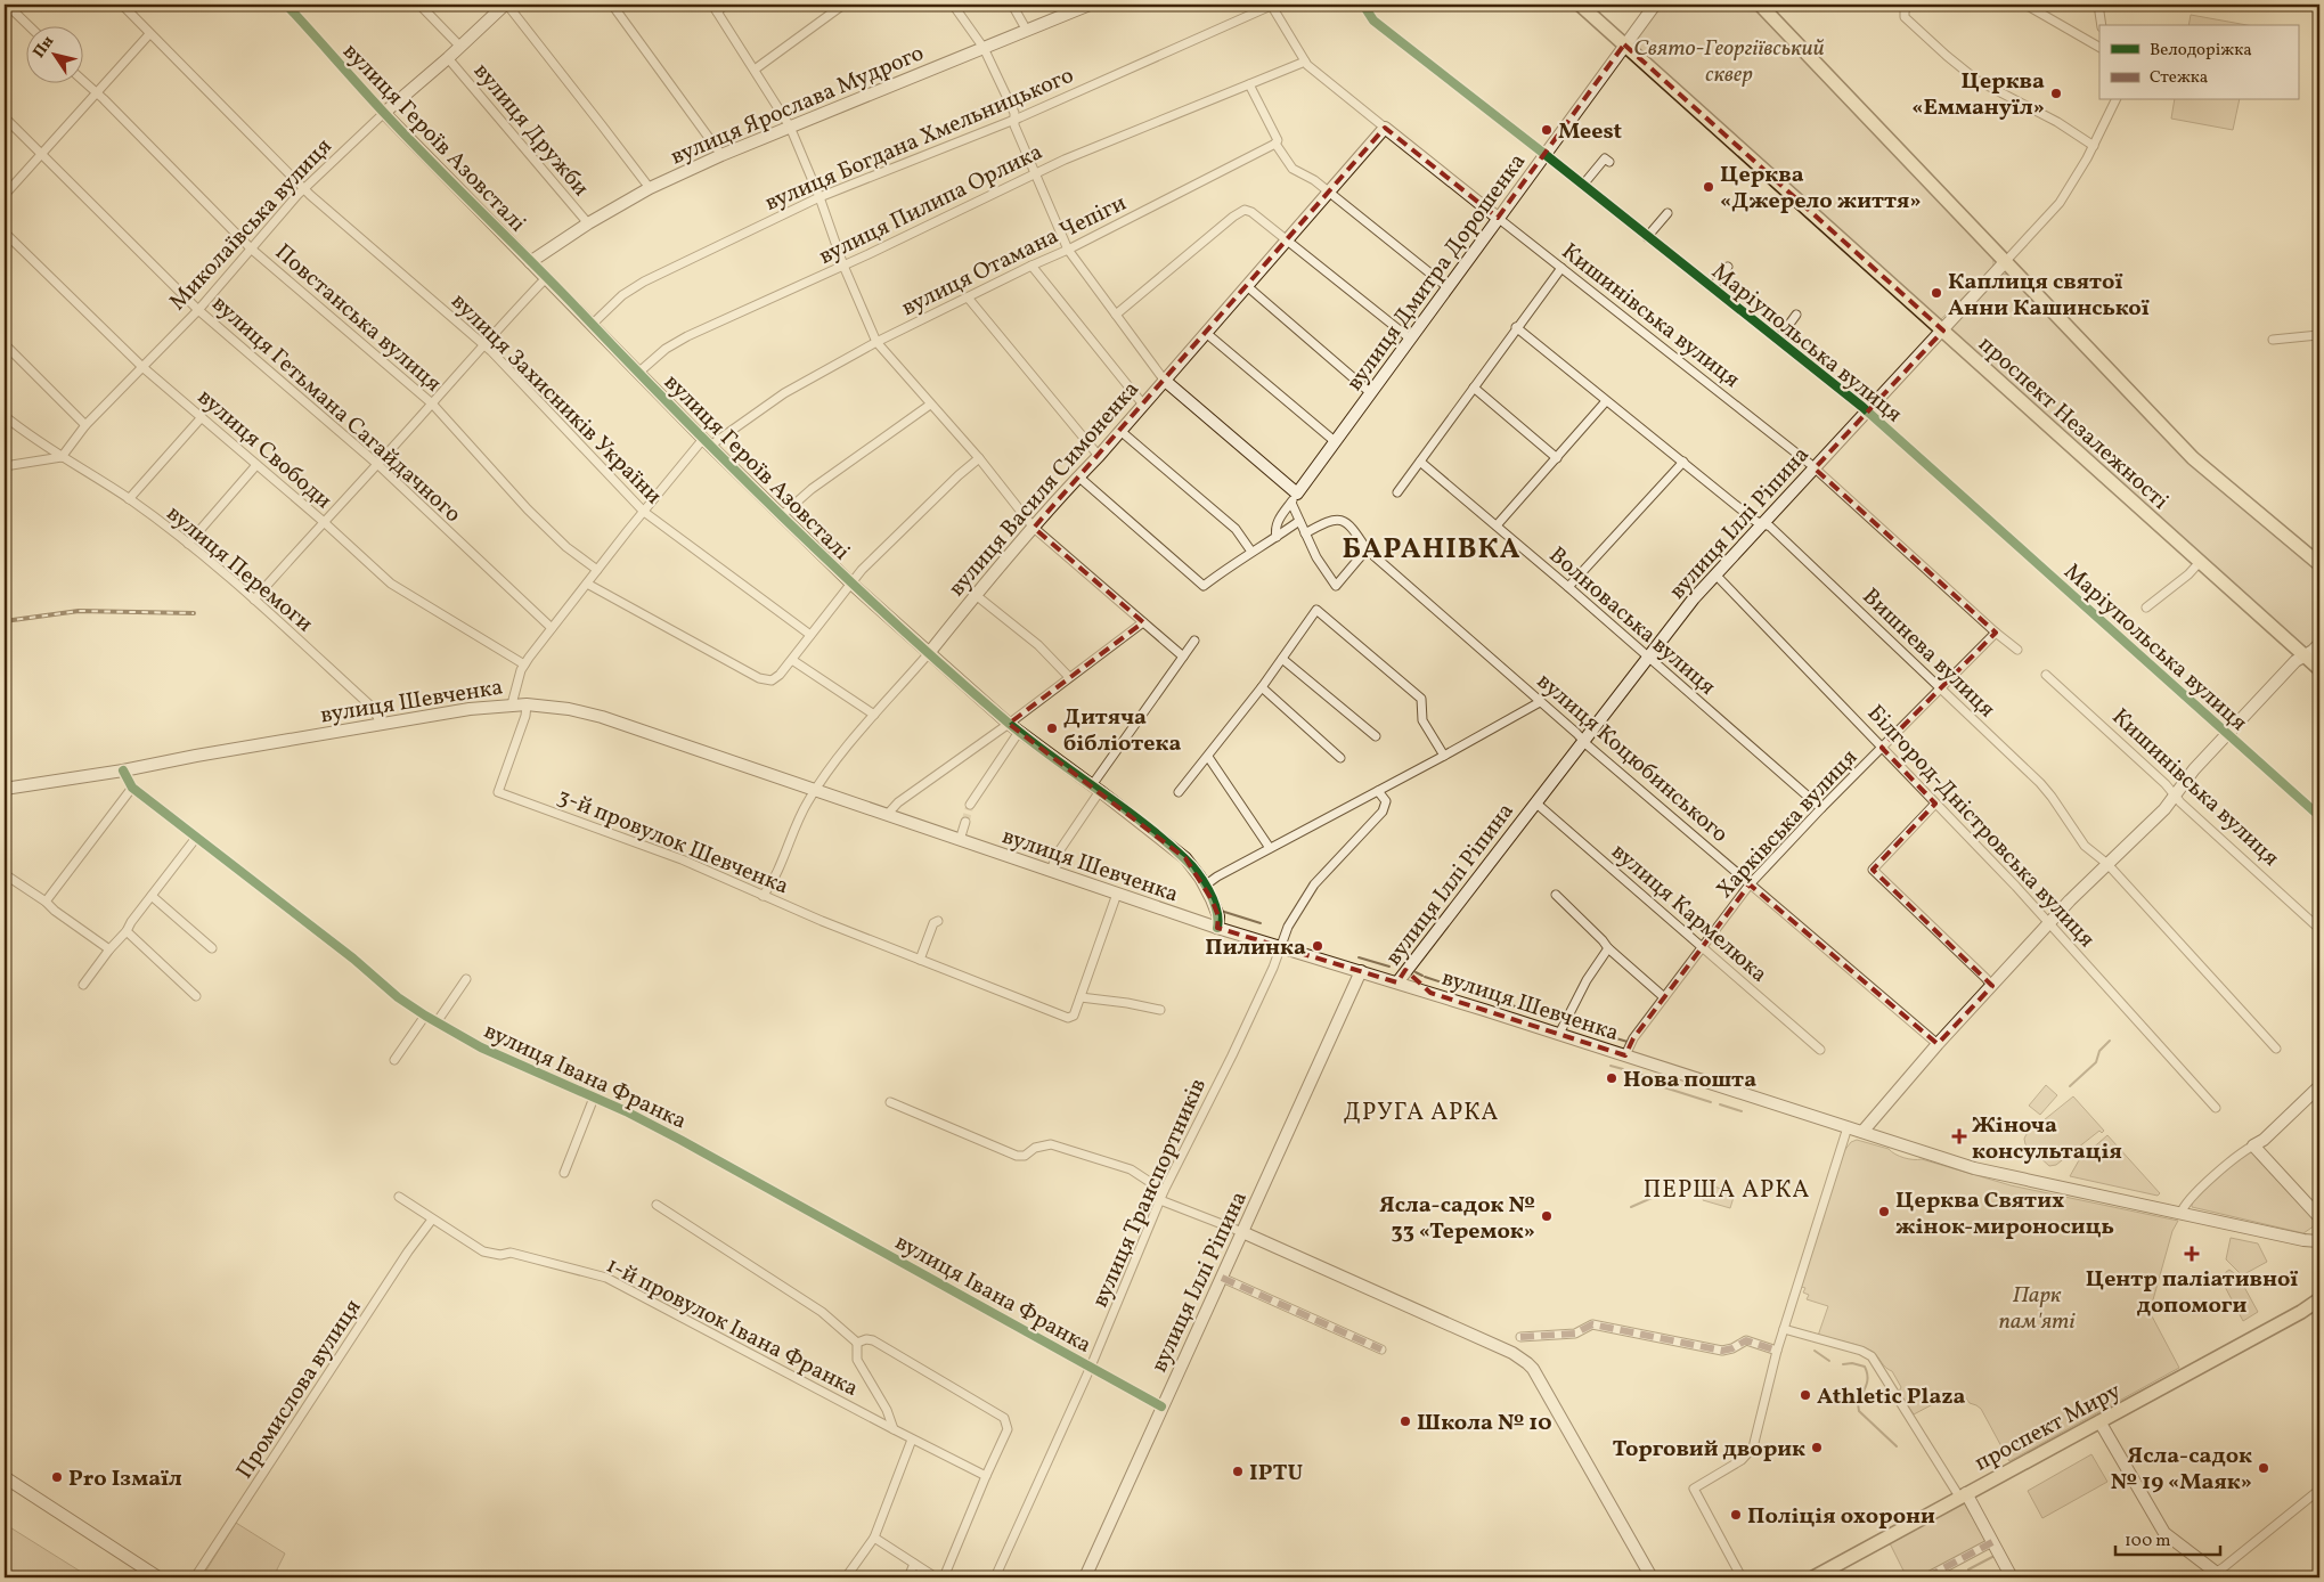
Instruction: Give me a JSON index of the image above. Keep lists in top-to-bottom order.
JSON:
{
  "streets": {
    "main road": ["проспект Незалежності", "проспект Миру"],
    "street": [
      "вулиця Ярослава Мудрого",
      "вулиця Дружби",
      "вулиця Героїв Азовсталі",
      "вулиця Богдана Хмельницького",
      "вулиця Пилипа Орлика",
      "Миколаївська вулиця",
      "вулиця Отамана Чепіги",
      "вулиця Дмитра Дорошенка",
      "Кишинівська вулиця",
      "Повстанська вулиця",
      "Маріупольська вулиця",
      "вулиця Захисників України",
      "вулиця Гетьмана Сагайдачного",
      "вулиця Свободи",
      "вулиця Василя Симоненка",
      "вулиця Іллі Ріпина",
      "вулиця Перемоги",
      "Волноваська вулиця",
      "Вишнева вулиця",
      "вулиця Шевченка",
      "вулиця Коцюбинського",
      "Харківська вулиця",
      "Білгород-Дністровська вулиця",
      "3-й провулок Шевченка",
      "вулиця Кармелюка",
      "вулиця Івана Франка",
      "вулиця Транспортників",
      "1-й провулок Івана Франка",
      "Промислова вулиця"
    ]
  },
  "crossings": [
    ["вулиця Ярослава Мудрого", "вулиця Дружби"],
    ["вулиця Ярослава Мудрого", "вулиця Героїв Азовсталі"],
    ["вулиця Дружби", "Миколаївська вулиця"],
    ["вулиця Героїв Азовсталі", "вулиця Богдана Хмельницького"],
    ["вулиця Героїв Азовсталі", "вулиця Пилипа Орлика"],
    ["вулиця Героїв Азовсталі", "Миколаївська вулиця"],
    ["вулиця Героїв Азовсталі", "вулиця Отамана Чепіги"],
    ["вулиця Героїв Азовсталі", "вулиця Василя Симоненка"],
    ["вулиця Героїв Азовсталі", "вулиця Шевченка"],
    ["вулиця Богдана Хмельницького", "Кишинівська вулиця"],
    ["вулиця Пилипа Орлика", "Кишинівська вулиця"],
    ["Миколаївська вулиця", "Повстанська вулиця"],
    ["Миколаївська вулиця", "вулиця Захисників України"],
    ["Миколаївська вулиця", "вулиця Гетьмана Сагайдачного"],
    ["Миколаївська вулиця", "вулиця Свободи"],
    ["Миколаївська вулиця", "вулиця Перемоги"],
    ["вулиця Отамана Чепіги", "Повстанська вулиця"],
    ["вулиця Отамана Чепіги", "вулиця Захисників України"],
    ["вулиця Отамана Чепіги", "вулиця Гетьмана Сагайдачного"],
    ["вулиця Отамана Чепіги", "вулиця Свободи"],
    ["вулиця Отамана Чепіги", "вулиця Шевченка"],
    ["вулиця Дмитра Дорошенка", "Кишинівська вулиця"],
    ["вулиця Дмитра Дорошенка", "Маріупольська вулиця"],
    ["вулиця Дмитра Дорошенка", "проспект Незалежності"],
    ["Кишинівська вулиця", "вулиця Василя Симоненка"],
    ["Кишинівська вулиця", "вулиця Іллі Ріпина"],
    ["Кишинівська вулиця", "Харківська вулиця"],
    ["Маріупольська вулиця", "вулиця Іллі Ріпина"],
    ["проспект Незалежності", "вулиця Іллі Ріпина"],
    ["вулиця Василя Симоненка", "вулиця Шевченка"],
    ["вулиця Василя Симоненка", "3-й провулок Шевченка"],
    ["вулиця Іллі Ріпина", "Волноваська вулиця"],
    ["вулиця Іллі Ріпина", "Вишнева вулиця"],
    ["вулиця Іллі Ріпина", "вулиця Шевченка"],
    ["вулиця Іллі Ріпина", "вулиця Коцюбинського"],
    ["вулиця Іллі Ріпина", "Білгород-Дністровська вулиця"],
    ["вулиця Іллі Ріпина", "вулиця Кармелюка"],
    ["вулиця Іллі Ріпина", "вулиця Івана Франка"],
    ["вулиця Перемоги", "вулиця Шевченка"],
    ["Волноваська вулиця", "Харківська вулиця"],
    ["Вишнева вулиця", "Харківська вулиця"],
    ["вулиця Шевченка", "Харківська вулиця"],
    ["вулиця Шевченка", "3-й провулок Шевченка"],
    ["вулиця Шевченка", "вулиця Івана Франка"],
    ["вулиця Шевченка", "вулиця Транспортників"],
    ["вулиця Коцюбинського", "Харківська вулиця"],
    ["Харківська вулиця", "Білгород-Дністровська вулиця"],
    ["Харківська вулиця", "вулиця Кармелюка"],
    ["вулиця Івана Франка", "вулиця Транспортників"],
    ["1-й провулок Івана Франка", "Промислова вулиця"]
  ],
  "districts": ["БАРАНІВКА", "ДРУГА АРКА", "ПЕРША АРКА"],
  "parks": ["Свято-Георгіївський сквер", "Парк пам'яті"],
  "places": {
    "other": [
      "Церква «Еммануїл»",
      "Meest",
      "Церква «Джерело життя»",
      "Каплиця cвятої Анни Кашинської",
      "Дитяча бібліотека",
      "Пилинка",
      "Нова пошта",
      "Церква Святих жінок-мироносиць",
      "Ясла-садок № 33 «Теремок»",
      "Athletic Plaza",
      "Школа № 10",
      "Торговий дворик",
      "Ясла-садок № 19 «Маяк»",
      "IPTU",
      "Pro Ізмаїл",
      "Поліція охорони"
    ],
    "health": ["Жіноча консультація", "Центр паліативної допомоги"]
  },
  "legend": ["Велодоріжка", "Стежка"],
  "scale_bar": "100 m",
  "north": "top left"
}
